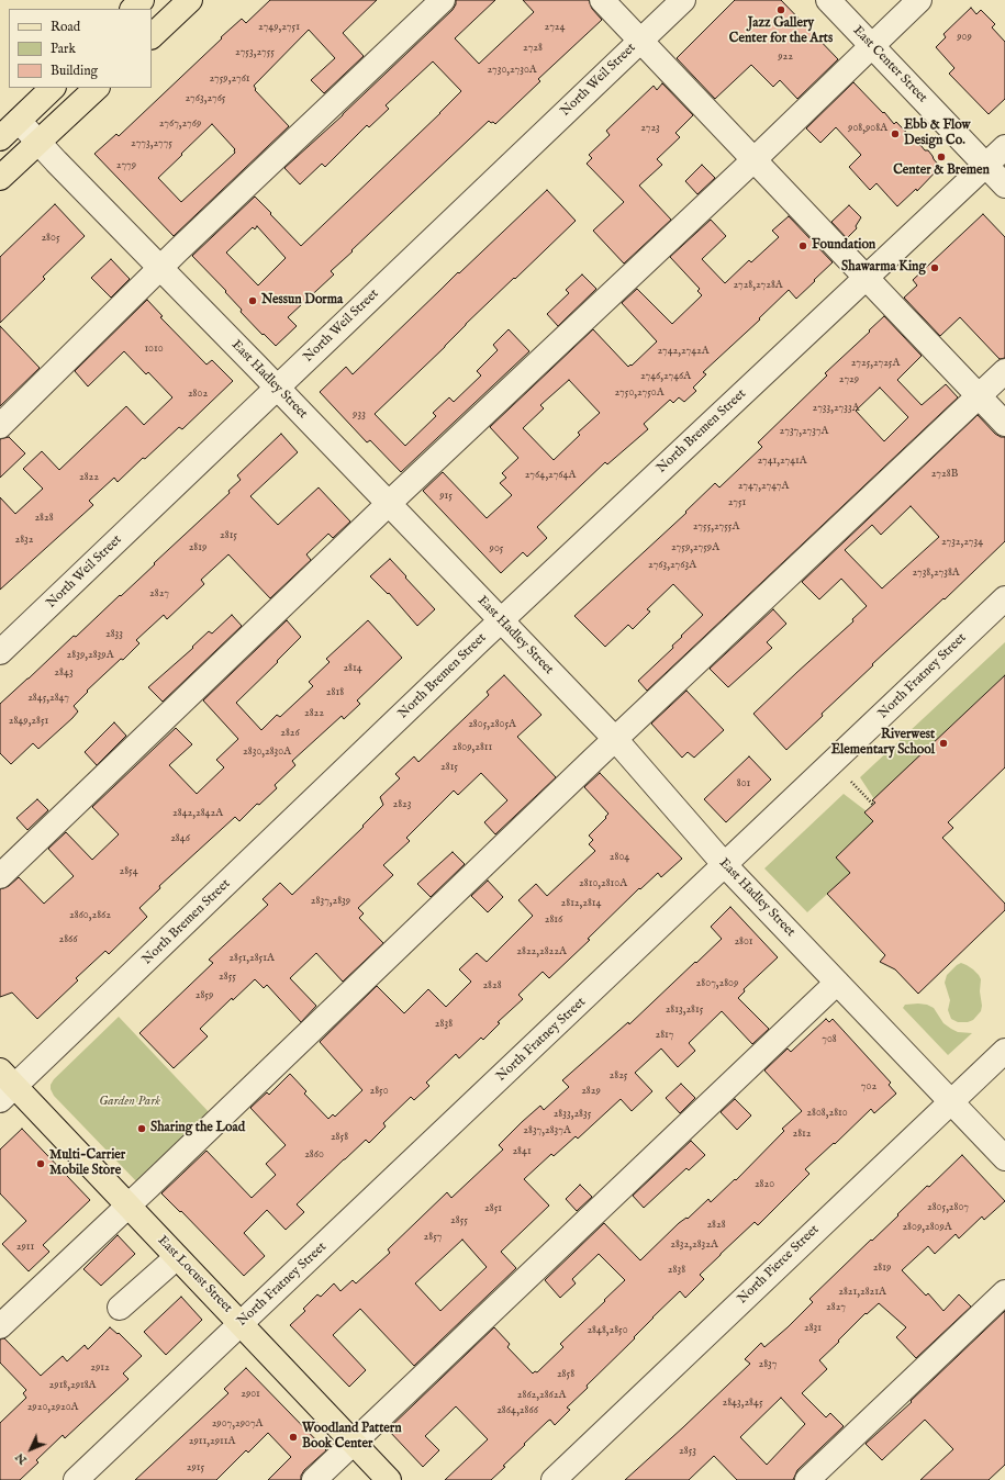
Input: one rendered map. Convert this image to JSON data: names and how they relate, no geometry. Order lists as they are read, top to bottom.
{
  "streets": {
    "main road": ["East Locust Street"],
    "street": [
      "East Center Street",
      "North Weil Street",
      "East Hadley Street",
      "North Bremen Street",
      "North Fratney Street",
      "North Pierce Street"
    ]
  },
  "crossings": [
    ["East Center Street", "North Bremen Street"],
    ["North Weil Street", "East Hadley Street"],
    ["East Hadley Street", "North Bremen Street"],
    ["East Hadley Street", "North Fratney Street"],
    ["East Hadley Street", "North Pierce Street"],
    ["North Bremen Street", "East Locust Street"],
    ["North Fratney Street", "East Locust Street"]
  ],
  "parks": ["Garden Park"],
  "places": [
    "Jazz Gallery Center for the Arts",
    "Ebb & Flow Design Co.",
    "Center & Bremen",
    "Foundation",
    "Shawarma King",
    "Nessun Dorma",
    "Riverwest Elementary School",
    "Sharing the Load",
    "Multi-Carrier Mobile Store",
    "Woodland Pattern Book Center"
  ],
  "house_numbers": [
    "2749,2751",
    "2724",
    "909",
    "2728",
    "2753,2755",
    "922",
    "2730,2730A",
    "2759,2761",
    "2763,2765",
    "2767,2769",
    "2723",
    "908,908A",
    "2773,2775",
    "2779",
    "2805",
    "2728,2728A",
    "1010",
    "2742,2742A",
    "2725,2725A",
    "2746,2746A",
    "2729",
    "2750,2750A",
    "2802",
    "2733,2733A",
    "933",
    "2737,2737A",
    "2741,2741A",
    "2728B",
    "2764,2764A",
    "2822",
    "2747,2747A",
    "915",
    "2751",
    "2828",
    "2755,2755A",
    "2815",
    "2832",
    "2732,2734",
    "2819",
    "2759,2759A",
    "905",
    "2763,2763A",
    "2738,2738A",
    "2827",
    "2833",
    "2839,2839A",
    "2814",
    "2843",
    "2818",
    "2845,2847",
    "2822",
    "2849,2851",
    "2805,2805A",
    "2826",
    "2809,2811",
    "2830,2830A",
    "2815",
    "801",
    "2823",
    "2842,2842A",
    "2846",
    "2804",
    "2854",
    "2810,2810A",
    "2837,2839",
    "2812,2814",
    "2860,2862",
    "2816",
    "2866",
    "2801",
    "2822,2822A",
    "2851,2851A",
    "2855",
    "2807,2809",
    "2828",
    "2859",
    "2813,2815",
    "2838",
    "2817",
    "708",
    "2825",
    "702",
    "2850",
    "2829",
    "2808,2810",
    "2833,2835",
    "2837,2837A",
    "2812",
    "2858",
    "2841",
    "2860",
    "2820",
    "2805,2807",
    "2851",
    "2855",
    "2828",
    "2809,2809A",
    "2857",
    "2832,2832A",
    "2911",
    "2819",
    "2838",
    "2821,2821A",
    "2827",
    "2831",
    "2848,2850",
    "2837",
    "2912",
    "2858",
    "2918,2918A",
    "2901",
    "2862,2862A",
    "2843,2845",
    "2920,2920A",
    "2864,2866",
    "2907,2907A",
    "2911,2911A",
    "2853",
    "2915"
  ],
  "legend": ["Road", "Park", "Building"],
  "north": "bottom left"
}
